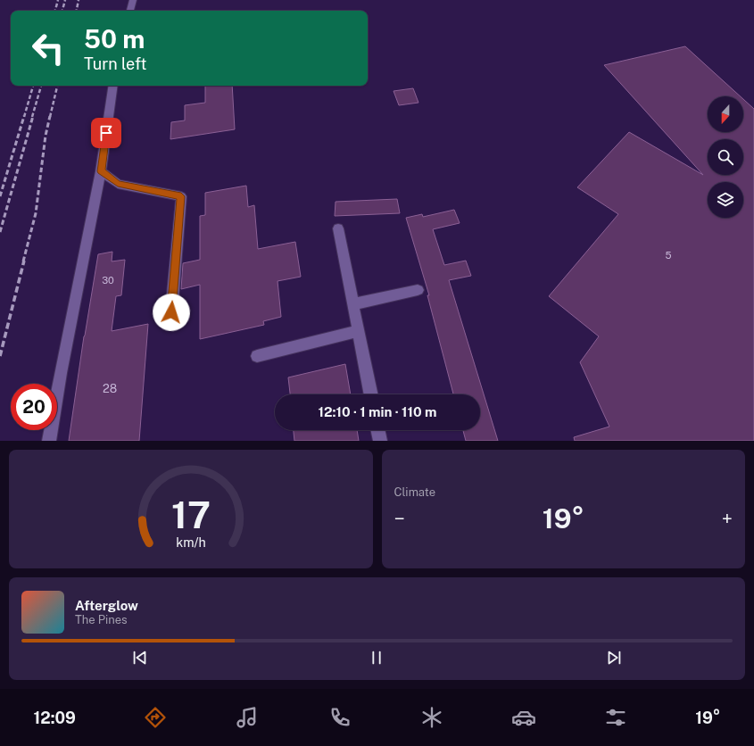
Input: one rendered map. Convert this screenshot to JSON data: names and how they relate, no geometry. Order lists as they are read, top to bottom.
{
  "house_numbers": ["5", "30", "28"],
  "north": "bottom",
  "page": {
    "turn": ["50 m", "Turn left"],
    "limit": "20",
    "trip": "12:10 · 1 min · 110 m",
    "tile": "Climate",
    "heat": ["−", "19°", "+"],
    "song": ["Afterglow", "The Pines"],
    "tabs": ["12:09", "19°"],
    "gauge": ["17", "km/h"]
  }
}
